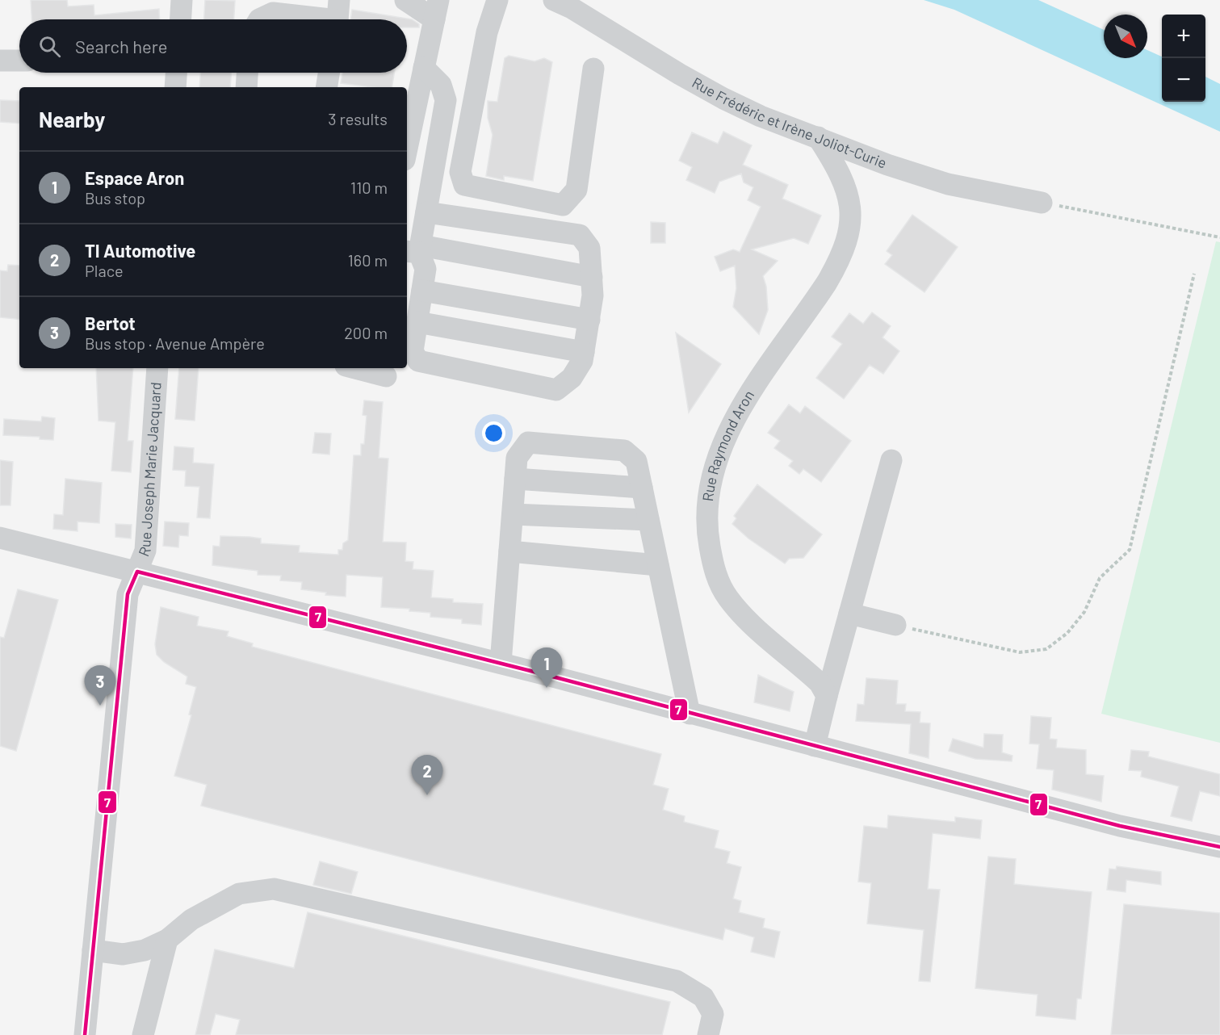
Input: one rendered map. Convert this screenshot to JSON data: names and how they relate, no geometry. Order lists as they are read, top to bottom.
{
  "streets": {
    "street": ["Rue Frédéric et Irène Joliot-Curie", "Rue Raymond Aron", "Rue Joseph Marie Jacquard"]
  },
  "crossings": [
    ["Rue Frédéric et Irène Joliot-Curie", "Rue Raymond Aron"]
  ],
  "lines": ["transit line 7"],
  "north": "bottom right",
  "page": {
    "map_buttons": ["+", "−"],
    "search": "Search here",
    "heading": ["Nearby", "3 results"],
    "list": [
      {
        "mark": "1",
        "name": "Espace Aron",
        "note": "Bus stop",
        "value": "110 m"
      },
      {
        "mark": "2",
        "name": "TI Automotive",
        "note": "Place",
        "value": "160 m"
      },
      {
        "mark": "3",
        "name": "Bertot",
        "note": "Bus stop · Avenue Ampère",
        "value": "200 m"
      }
    ],
    "pins": ["1", "3", "2"]
  }
}
